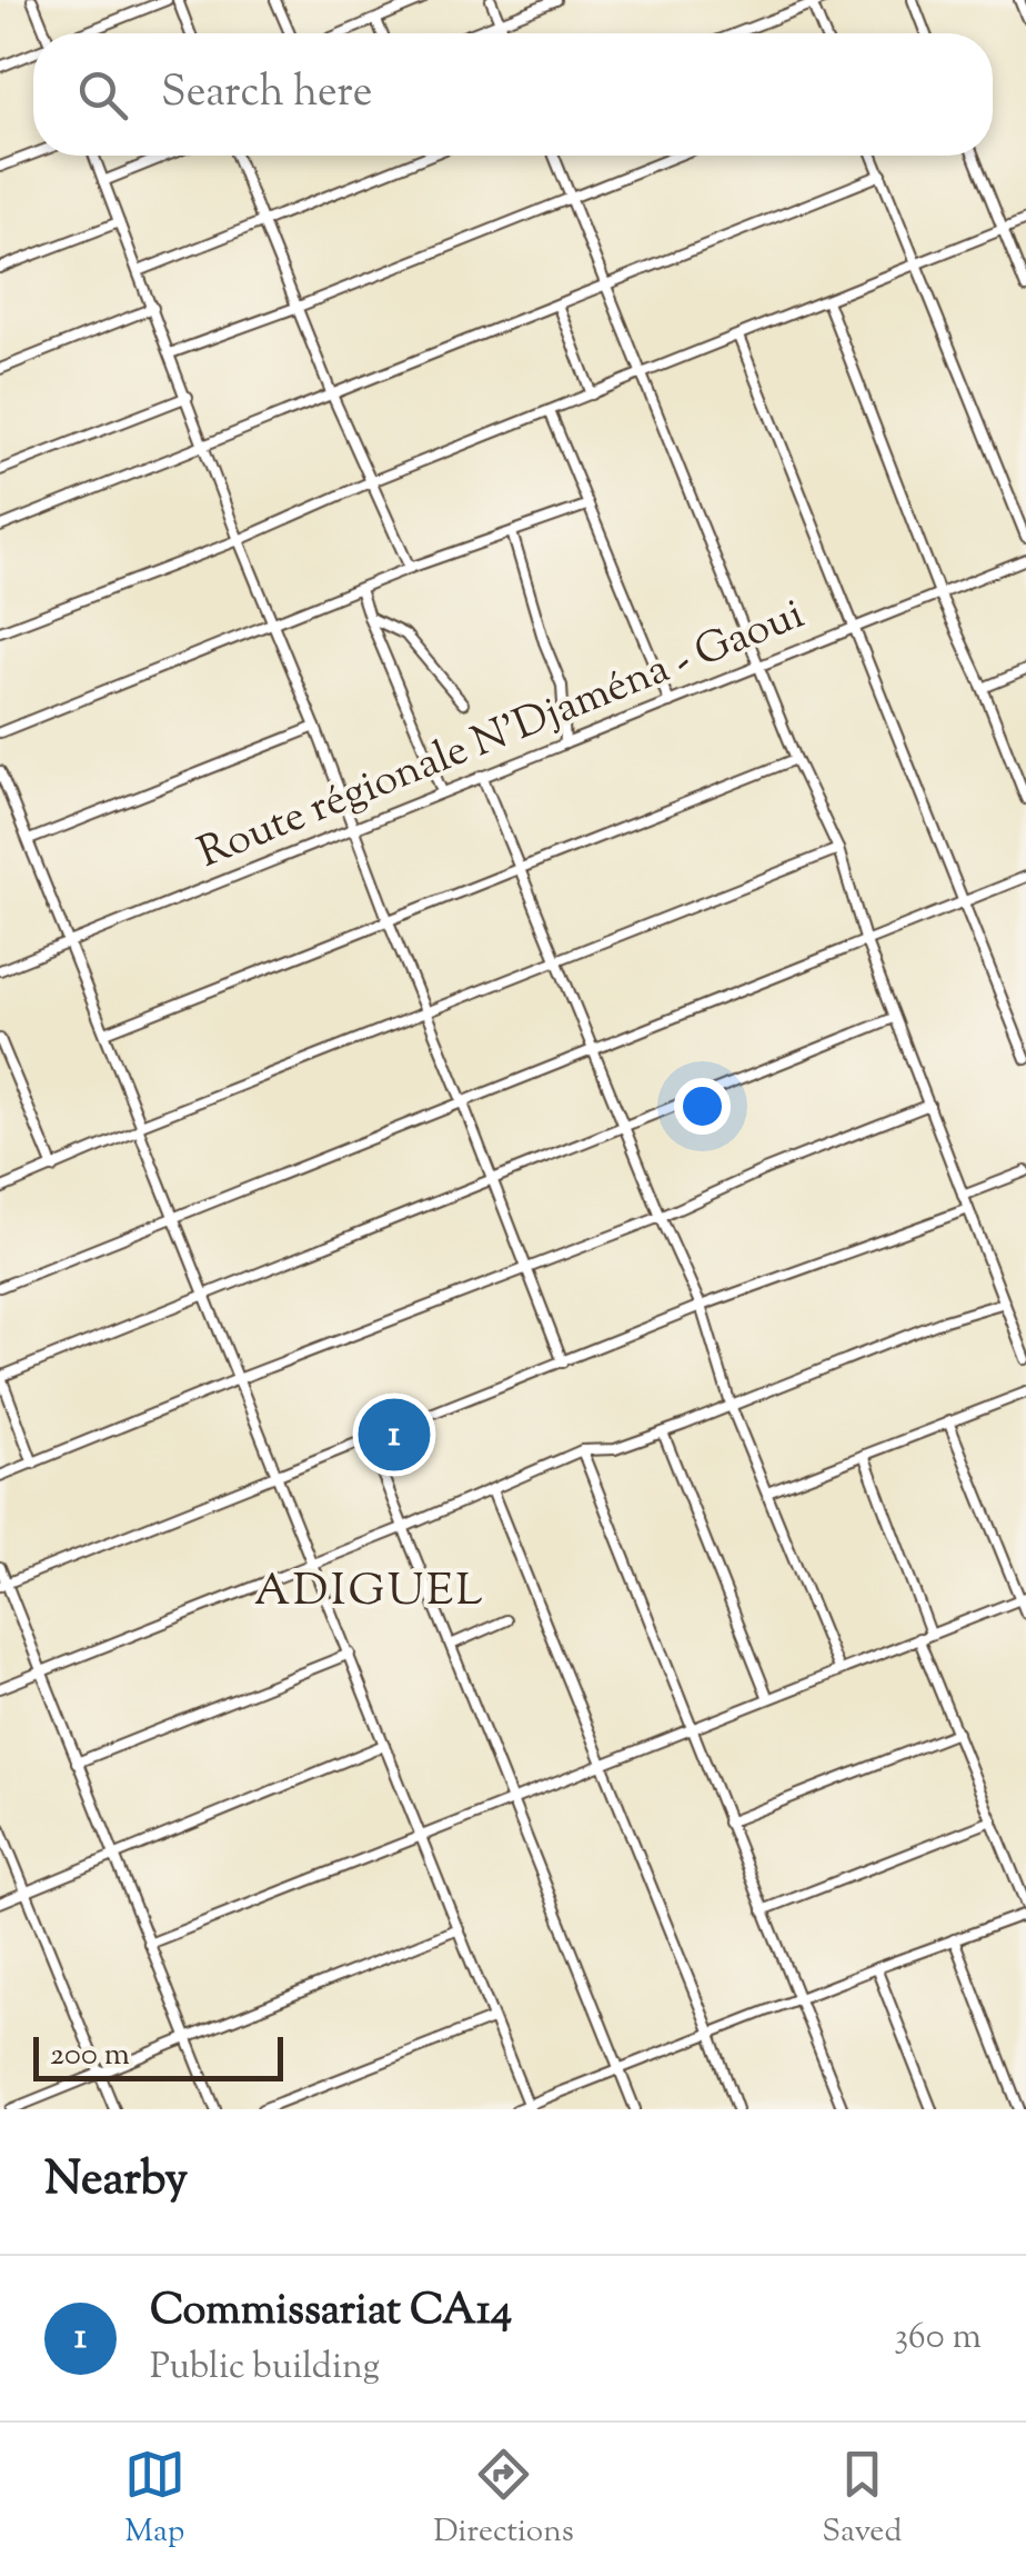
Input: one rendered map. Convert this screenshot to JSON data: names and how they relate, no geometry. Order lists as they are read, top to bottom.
{
  "streets": {
    "street": ["Route régionale N'Djaména - Gaoui"]
  },
  "districts": ["ADIGUEL"],
  "scale_bar": "200 m",
  "page": {
    "search": "Search here",
    "pins": "1",
    "scale": "200 m",
    "heading": "Nearby",
    "list": [
      {
        "mark": "1",
        "name": "Commissariat CA14",
        "note": "Public building",
        "value": "360 m"
      }
    ],
    "nav": ["Map", "Directions", "Saved"]
  }
}
